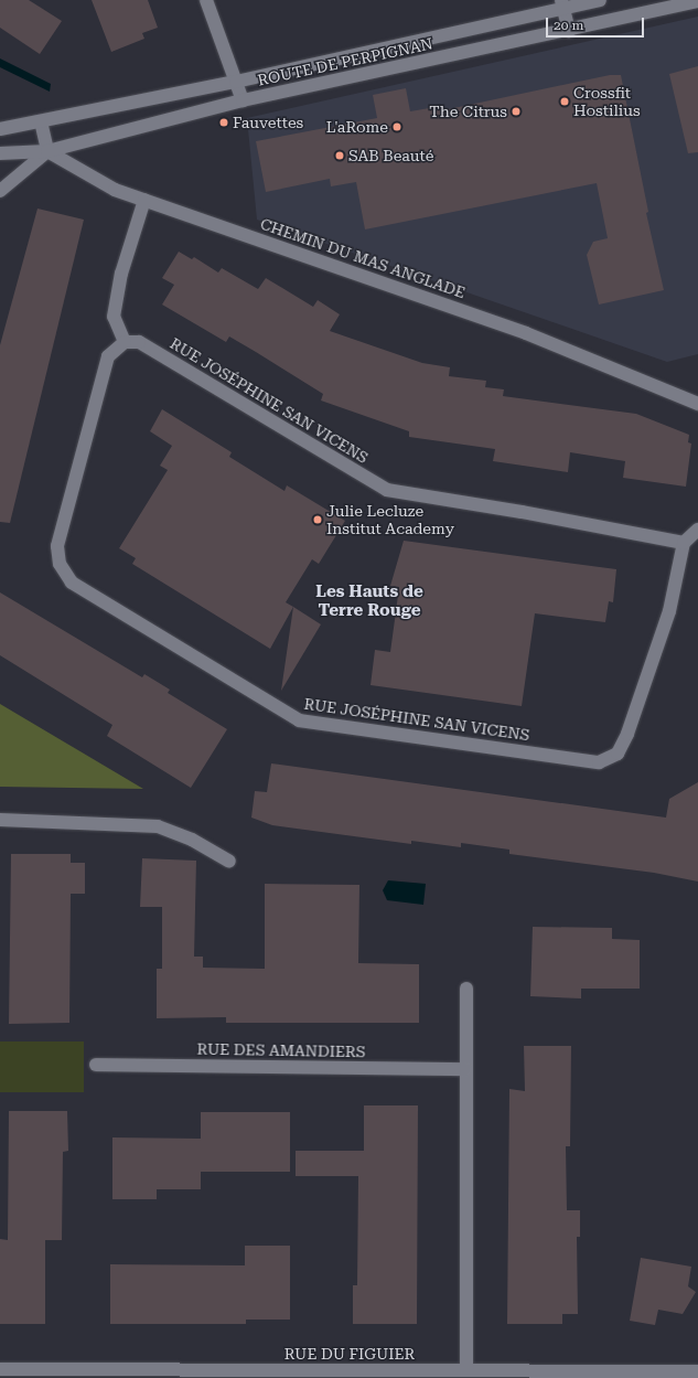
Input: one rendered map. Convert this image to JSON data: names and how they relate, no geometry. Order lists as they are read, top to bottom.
{
  "streets": {
    "street": [
      "ROUTE DE PERPIGNAN",
      "CHEMIN DU MAS ANGLADE",
      "RUE JOSÉPHINE SAN VICENS",
      "RUE DES AMANDIERS",
      "RUE DU FIGUIER"
    ]
  },
  "crossings": [
    ["ROUTE DE PERPIGNAN", "CHEMIN DU MAS ANGLADE"]
  ],
  "districts": ["Les Hauts de Terre Rouge"],
  "places": [
    "Crossfit Hostilius",
    "The Citrus",
    "Fauvettes",
    "L'aRome",
    "SAB Beauté",
    "Julie Lecluze Institut Academy"
  ],
  "scale_bar": "20 m"
}
